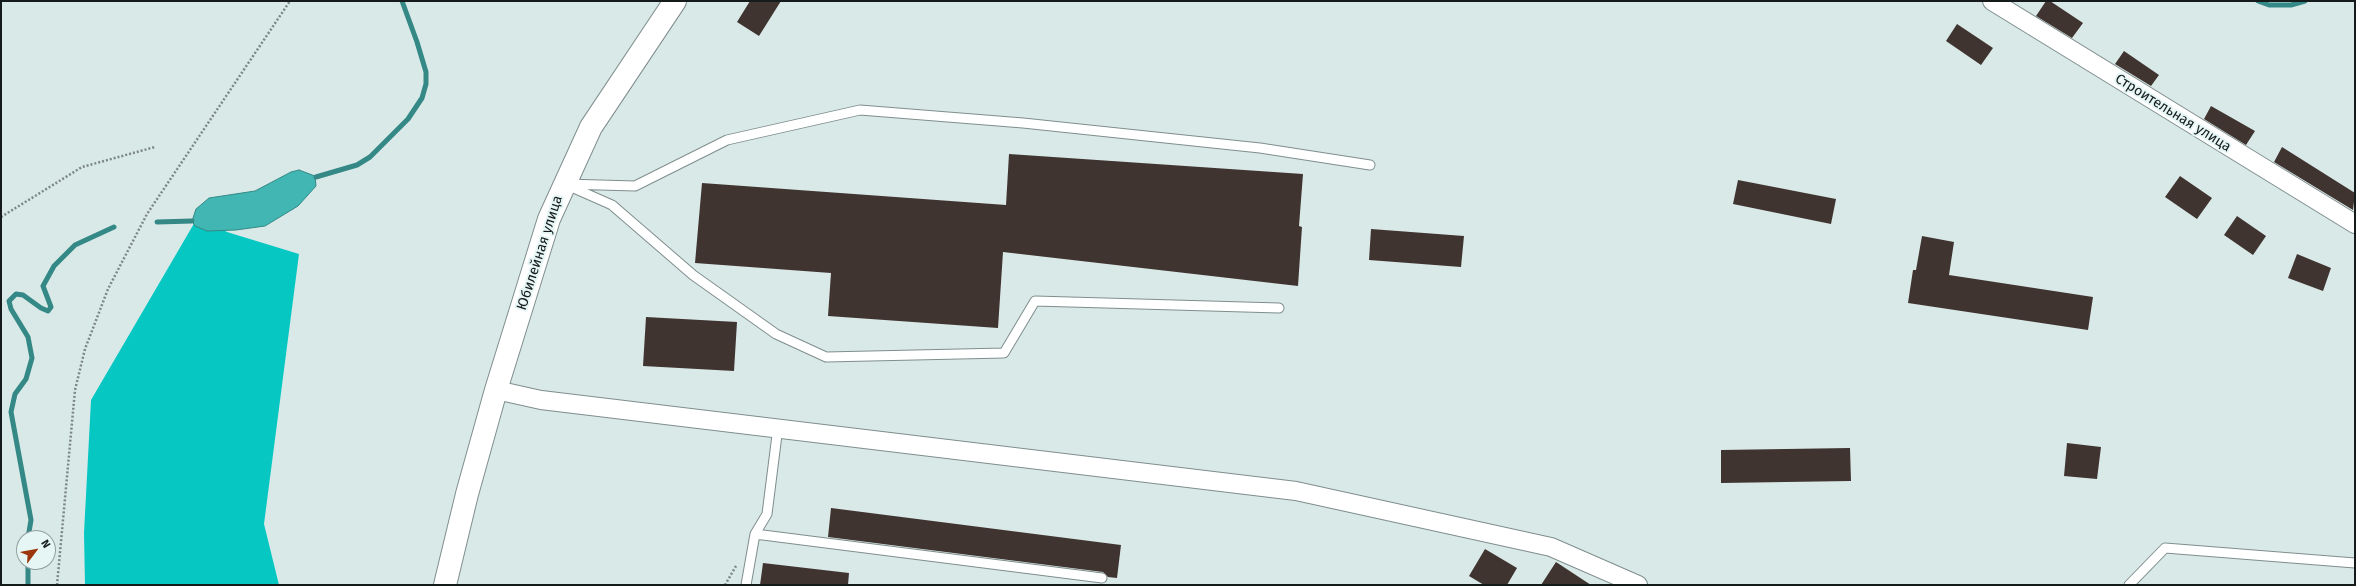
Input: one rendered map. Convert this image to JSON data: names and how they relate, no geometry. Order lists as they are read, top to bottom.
{
  "streets": {
    "main road": ["Юбилейная улица"],
    "street": ["Строительная улица"]
  },
  "north": "top right"
}
